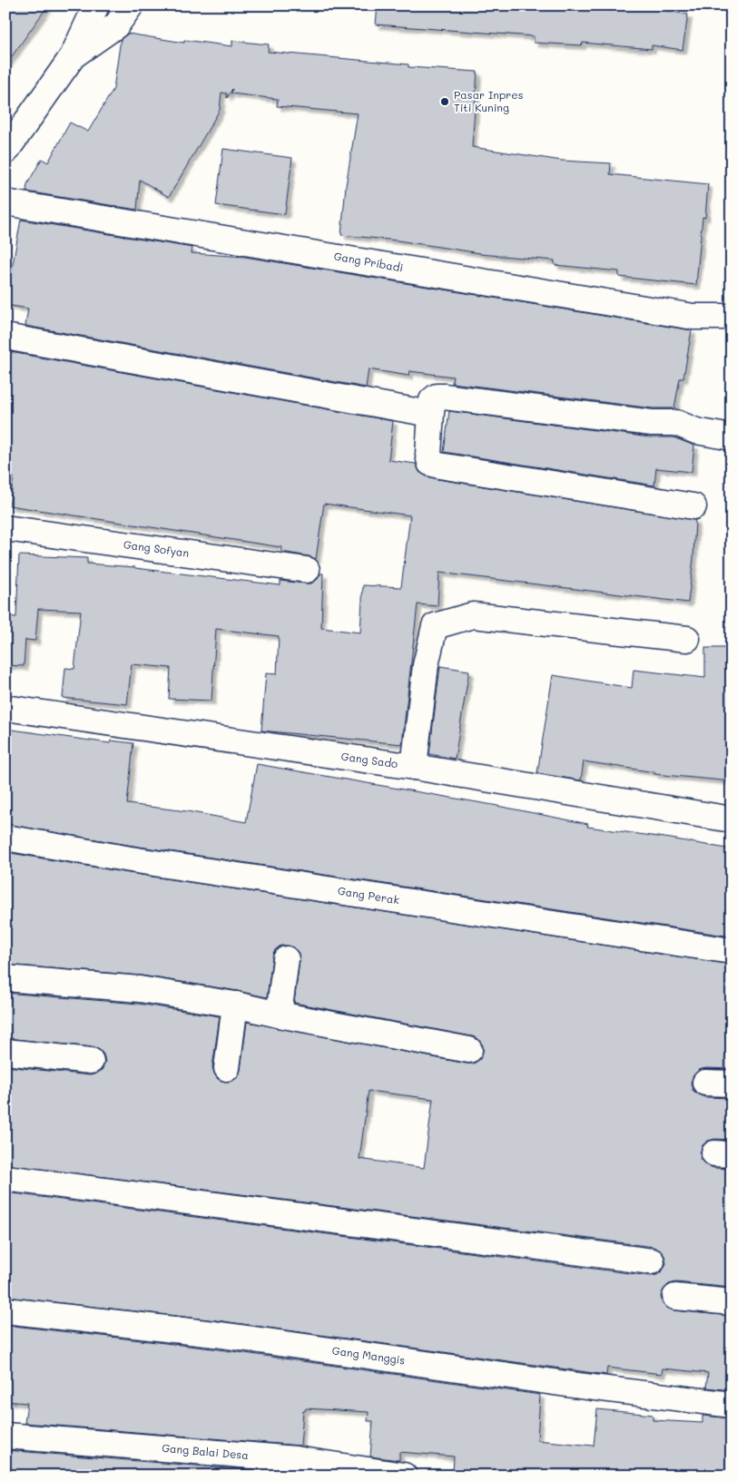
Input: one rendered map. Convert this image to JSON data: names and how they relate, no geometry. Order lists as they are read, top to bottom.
{
  "streets": {
    "street": [
      "Gang Pribadi",
      "Gang Sofyan",
      "Gang Sado",
      "Gang Perak",
      "Gang Manggis",
      "Gang Balai Desa"
    ]
  },
  "places": ["Pasar Inpres Titi Kuning"]
}
